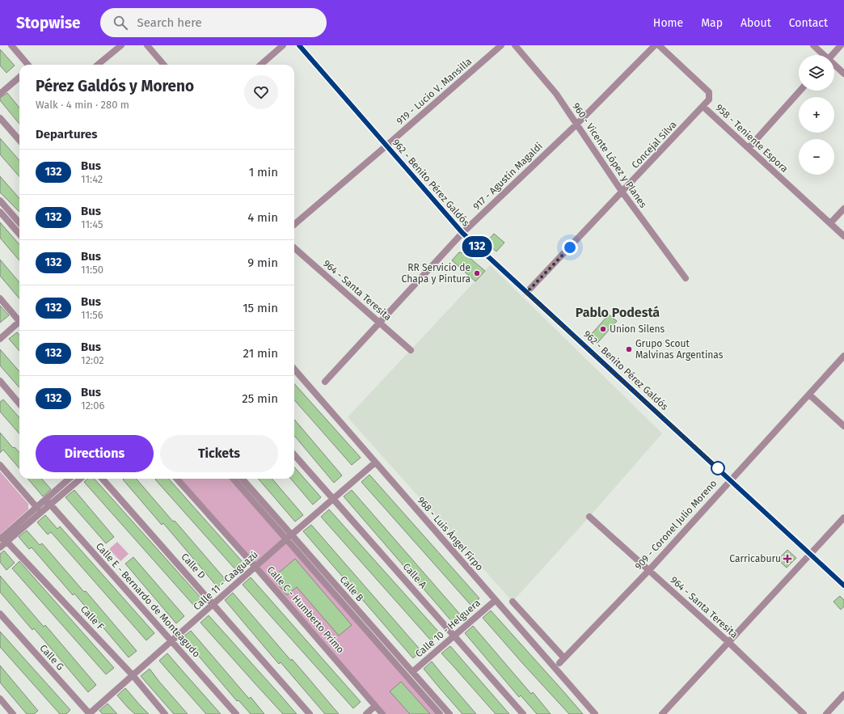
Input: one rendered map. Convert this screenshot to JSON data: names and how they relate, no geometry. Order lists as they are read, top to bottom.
{
  "streets": {
    "main road": ["962 - Benito Pérez Galdós"],
    "street": [
      "919 - Lucio V. Mansilla",
      "958 - Teniente Espora",
      "Concejal Silva",
      "960 - Vicente López y Planes",
      "917 - Agustín Magaldi",
      "964 - Santa Teresita",
      "909 - Coronel Julio Moreno",
      "968 - Luis Ángel Firpo",
      "Calle D",
      "Calle A",
      "Calle 11 - Caaguazú",
      "Calle B",
      "Calle E - Bernardo de Monteagudo",
      "Calle C - Humberto Primo",
      "Calle F",
      "Calle 10 - Helguera",
      "Calle G"
    ]
  },
  "crossings": [
    ["919 - Lucio V. Mansilla", "962 - Benito Pérez Galdós"],
    ["958 - Teniente Espora", "Concejal Silva"],
    ["Concejal Silva", "960 - Vicente López y Planes"],
    ["Concejal Silva", "962 - Benito Pérez Galdós"],
    ["960 - Vicente López y Planes", "917 - Agustín Magaldi"],
    ["917 - Agustín Magaldi", "962 - Benito Pérez Galdós"],
    ["917 - Agustín Magaldi", "964 - Santa Teresita"],
    ["962 - Benito Pérez Galdós", "909 - Coronel Julio Moreno"],
    ["964 - Santa Teresita", "909 - Coronel Julio Moreno"],
    ["968 - Luis Ángel Firpo", "Calle 11 - Caaguazú"],
    ["968 - Luis Ángel Firpo", "Calle 10 - Helguera"],
    ["Calle D", "Calle 11 - Caaguazú"],
    ["Calle A", "Calle 11 - Caaguazú"],
    ["Calle A", "Calle 10 - Helguera"],
    ["Calle 11 - Caaguazú", "Calle B"],
    ["Calle 11 - Caaguazú", "Calle E - Bernardo de Monteagudo"],
    ["Calle 11 - Caaguazú", "Calle C - Humberto Primo"],
    ["Calle 11 - Caaguazú", "Calle F"],
    ["Calle 11 - Caaguazú", "Calle G"],
    ["Calle B", "Calle 10 - Helguera"]
  ],
  "districts": ["Pablo Podestá"],
  "places": {
    "other": ["RR Servicio de Chapa y Pintura", "Union Silens", "Grupo Scout Malvinas Argentinas"],
    "health": ["Carricaburu"]
  },
  "lines": ["bus line 132"],
  "page": {
    "header": "Stopwise",
    "search": "Search here",
    "nav": [
      "Home",
      "Map",
      "About",
      "Contact"
    ],
    "on_map": "132",
    "map_buttons": ["+", "−"],
    "heading": [
      ["Pérez Galdós y Moreno", "Walk · 4 min · 280 m"],
      "Departures"
    ],
    "list": [
      {
        "mark": "132",
        "name": "Bus",
        "note": "11:42",
        "value": "1 min"
      },
      {
        "mark": "132",
        "name": "Bus",
        "note": "11:45",
        "value": "4 min"
      },
      {
        "mark": "132",
        "name": "Bus",
        "note": "11:50",
        "value": "9 min"
      },
      {
        "mark": "132",
        "name": "Bus",
        "note": "11:56",
        "value": "15 min"
      },
      {
        "mark": "132",
        "name": "Bus",
        "note": "12:02",
        "value": "21 min"
      },
      {
        "mark": "132",
        "name": "Bus",
        "note": "12:06",
        "value": "25 min"
      }
    ],
    "buttons": ["Directions", "Tickets"]
  }
}
